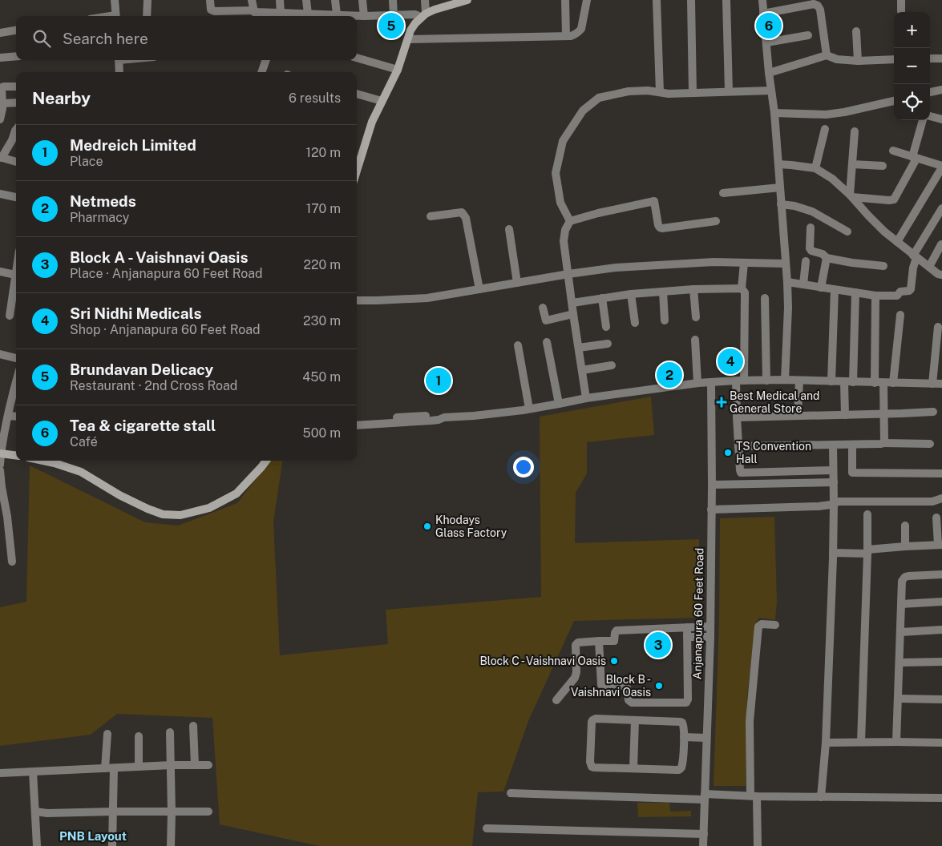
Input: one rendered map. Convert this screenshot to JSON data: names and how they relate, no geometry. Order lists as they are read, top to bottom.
{
  "streets": {
    "street": ["Anjanapura 60 Feet Road"]
  },
  "districts": ["PNB Layout"],
  "places": {
    "health": ["Best Medical and General Store"],
    "other": [
      "TS Convention Hall",
      "Khodays Glass Factory",
      "Block C - Vaishnavi Oasis",
      "Block B - Vaishnavi Oasis"
    ]
  },
  "page": {
    "pins": [
      "5",
      "6",
      "4",
      "2",
      "1",
      "3"
    ],
    "map_buttons": ["+", "−"],
    "search": "Search here",
    "heading": ["Nearby", "6 results"],
    "list": [
      {
        "mark": "1",
        "name": "Medreich Limited",
        "note": "Place",
        "value": "120 m"
      },
      {
        "mark": "2",
        "name": "Netmeds",
        "note": "Pharmacy",
        "value": "170 m"
      },
      {
        "mark": "3",
        "name": "Block A - Vaishnavi Oasis",
        "note": "Place · Anjanapura 60 Feet Road",
        "value": "220 m"
      },
      {
        "mark": "4",
        "name": "Sri Nidhi Medicals",
        "note": "Shop · Anjanapura 60 Feet Road",
        "value": "230 m"
      },
      {
        "mark": "5",
        "name": "Brundavan Delicacy",
        "note": "Restaurant · 2nd Cross Road",
        "value": "450 m"
      },
      {
        "mark": "6",
        "name": "Tea & cigarette stall",
        "note": "Café",
        "value": "500 m"
      }
    ]
  }
}
